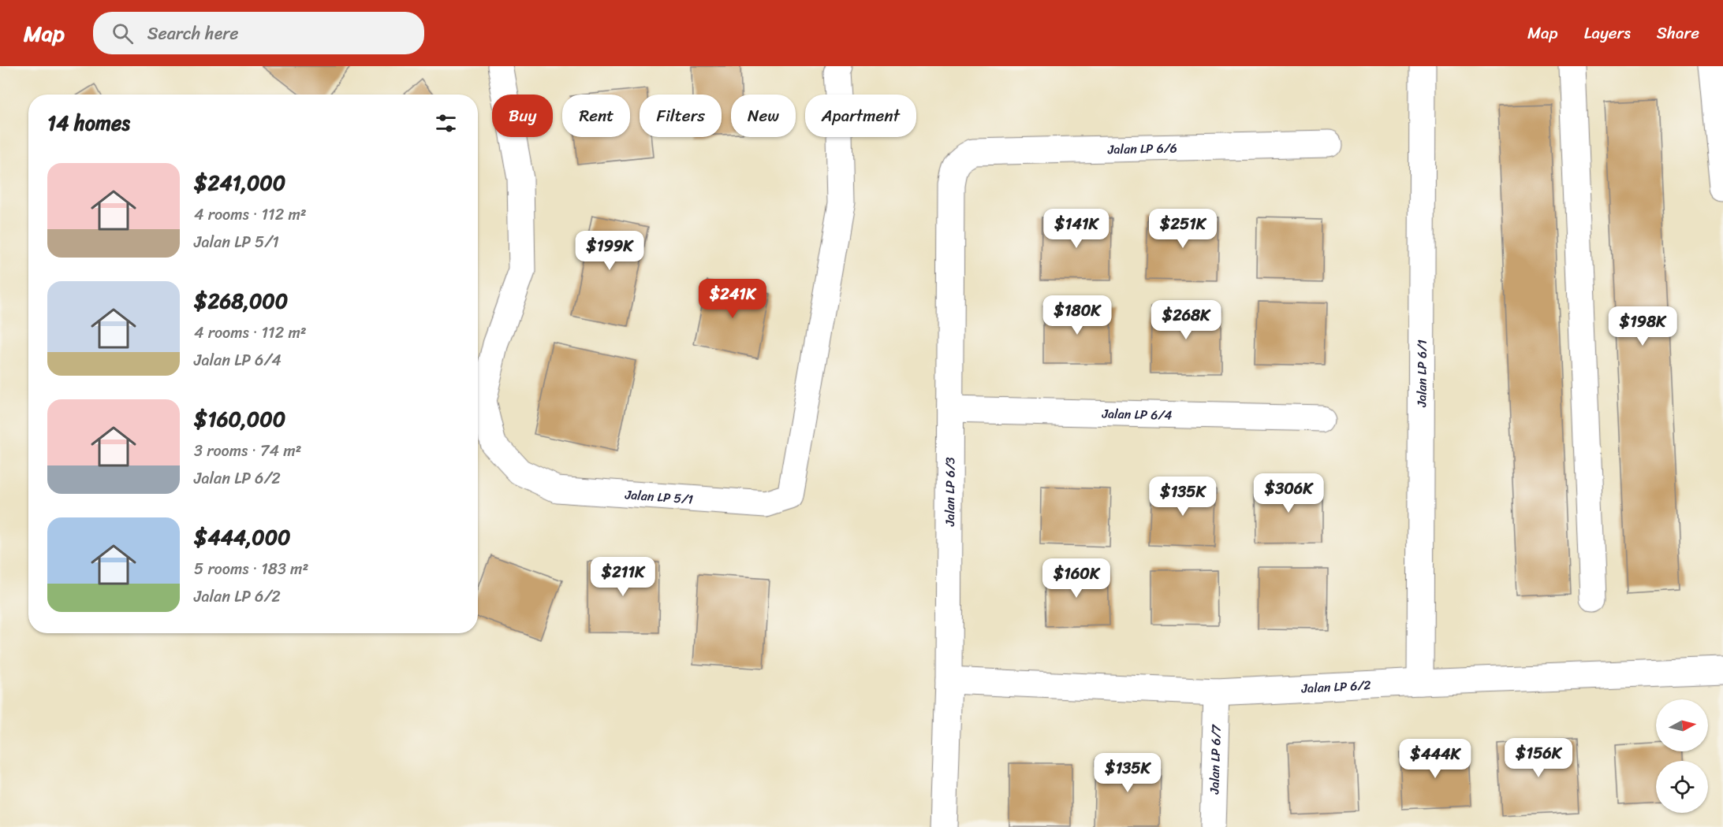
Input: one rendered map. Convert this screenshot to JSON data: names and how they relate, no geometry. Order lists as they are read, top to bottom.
{
  "streets": {
    "street": [
      "Jalan LP 6/6",
      "Jalan LP 6/1",
      "Jalan LP 6/4",
      "Jalan LP 6/3",
      "Jalan LP 5/1",
      "Jalan LP 6/2",
      "Jalan LP 6/7"
    ]
  },
  "crossings": [
    ["Jalan LP 6/6", "Jalan LP 6/3"],
    ["Jalan LP 6/1", "Jalan LP 6/2"],
    ["Jalan LP 6/4", "Jalan LP 6/3"],
    ["Jalan LP 6/3", "Jalan LP 6/2"],
    ["Jalan LP 6/2", "Jalan LP 6/7"]
  ],
  "north": "right",
  "page": {
    "header": "Map",
    "search": "Search here",
    "nav": ["Map", "Layers", "Share"],
    "chip": [
      "Buy",
      "Rent",
      "Filters",
      "New",
      "Apartment"
    ],
    "heading": "14 homes",
    "list": [
      {
        "name": "$241,000",
        "note": "4 rooms · 112 m² · Jalan LP 5/1"
      },
      {
        "name": "$268,000",
        "note": "4 rooms · 112 m² · Jalan LP 6/4"
      },
      {
        "name": "$160,000",
        "note": "3 rooms · 74 m² · Jalan LP 6/2"
      },
      {
        "name": "$444,000",
        "note": "5 rooms · 183 m² · Jalan LP 6/2"
      }
    ],
    "price": [
      "$141K",
      "$251K",
      "$199K",
      "$241K",
      "$180K",
      "$268K",
      "$198K",
      "$306K",
      "$135K",
      "$211K",
      "$160K",
      "$156K",
      "$444K",
      "$135K"
    ]
  }
}
